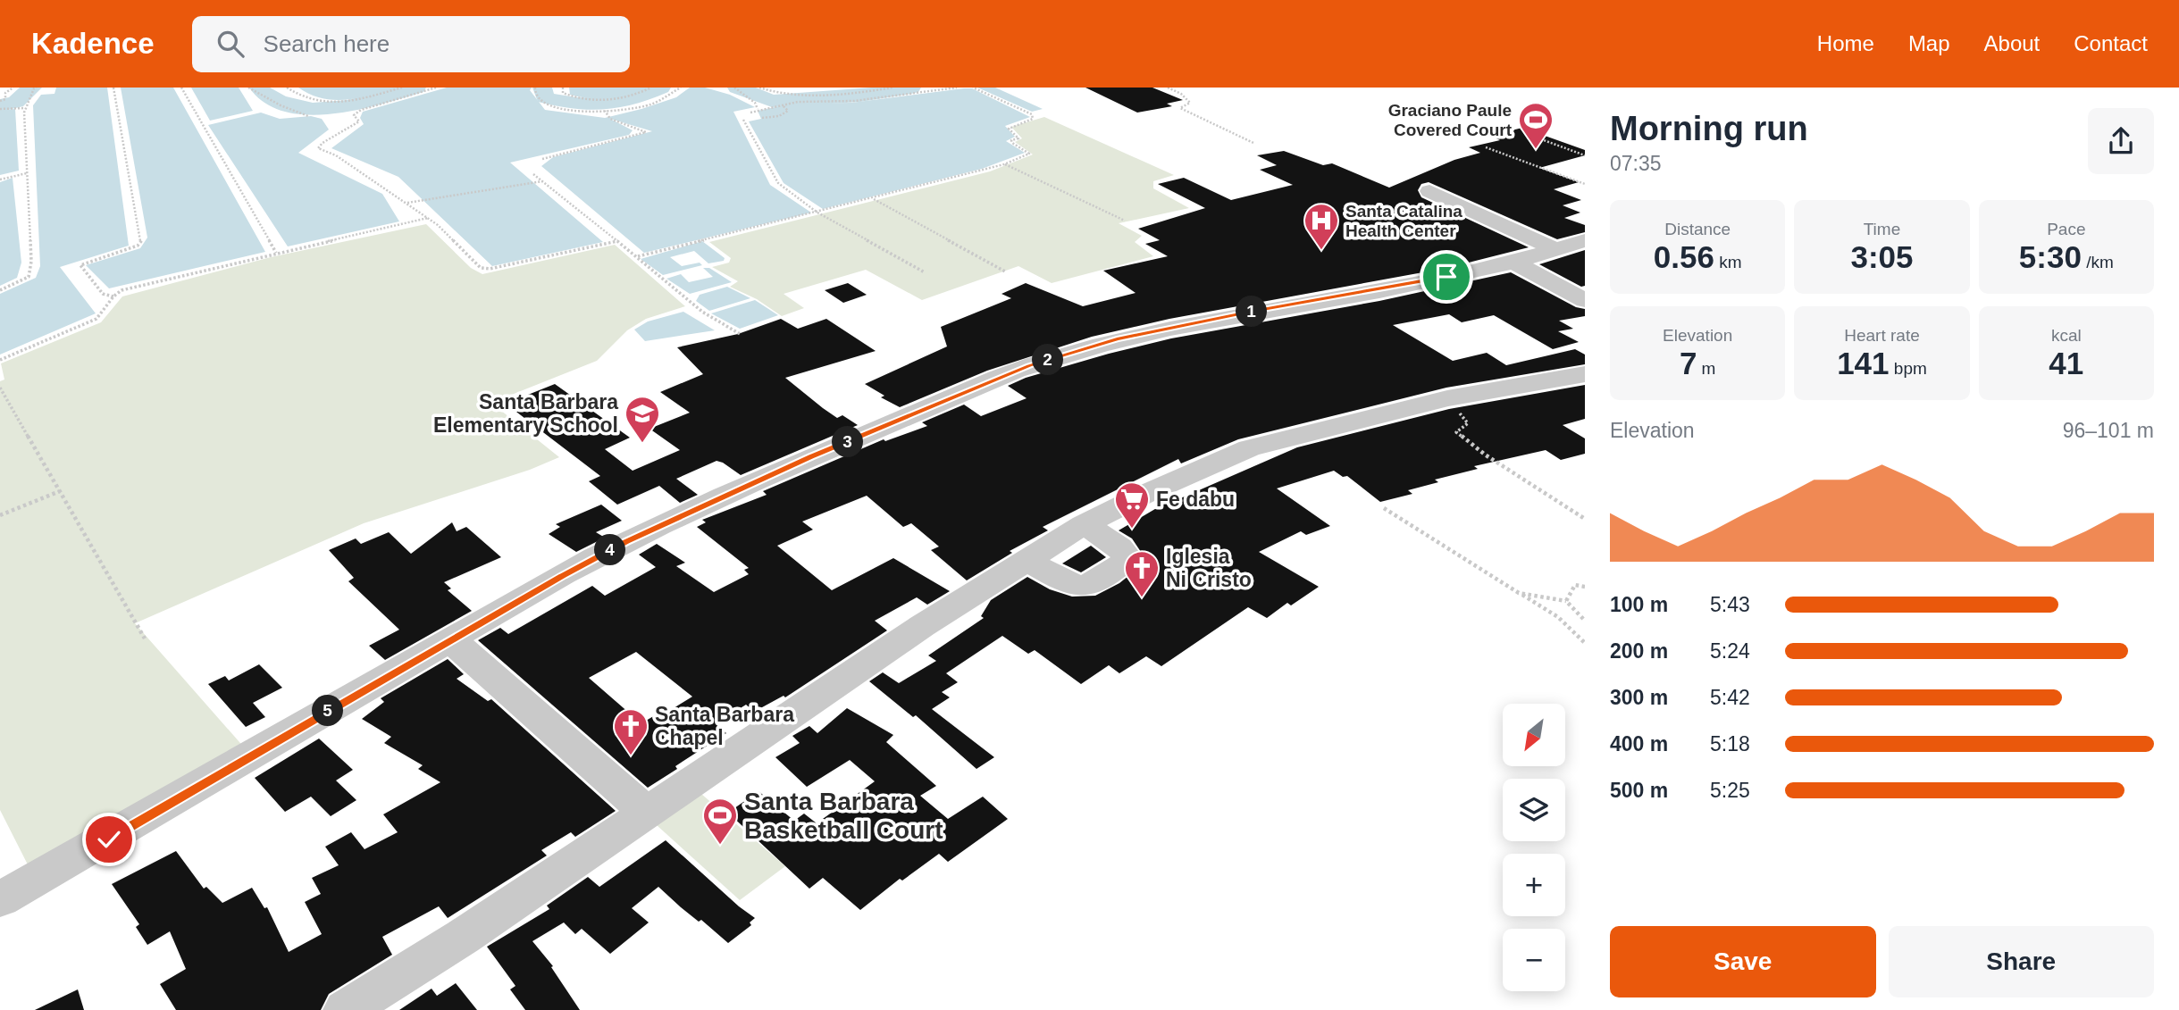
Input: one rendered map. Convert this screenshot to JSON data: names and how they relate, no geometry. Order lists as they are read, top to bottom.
{
  "places": {
    "sports": ["Graciano Paule Covered Court", "Santa Barbara Basketball Court"],
    "hospital": ["Santa Catalina Health Center"],
    "school or university": ["Santa Barbara Elementary School"],
    "supermarket": ["Fe dabu"],
    "church": ["Iglesia Ni Cristo", "Santa Barbara Chapel"]
  },
  "north": "bottom left",
  "page": {
    "header": "Kadence",
    "search": "Search here",
    "nav": [
      "Home",
      "Map",
      "About",
      "Contact"
    ],
    "heading": ["Morning run", "07:35"],
    "stats": [
      ["Distance", "0.56 km"],
      ["Time", "3:05"],
      ["Pace", "5:30 /km"],
      ["Elevation", "7 m"],
      ["Heart rate", "141 bpm"],
      ["kcal", "41"]
    ],
    "pins": [
      "1",
      "2",
      "3",
      "4",
      "5"
    ],
    "chart": ["Elevation", "96–101 m"],
    "list": [
      {
        "name": "100 m",
        "note": "5:43"
      },
      {
        "name": "200 m",
        "note": "5:24"
      },
      {
        "name": "300 m",
        "note": "5:42"
      },
      {
        "name": "400 m",
        "note": "5:18"
      },
      {
        "name": "500 m",
        "note": "5:25"
      }
    ],
    "map_buttons": ["+", "−"],
    "buttons": ["Save", "Share"]
  }
}
